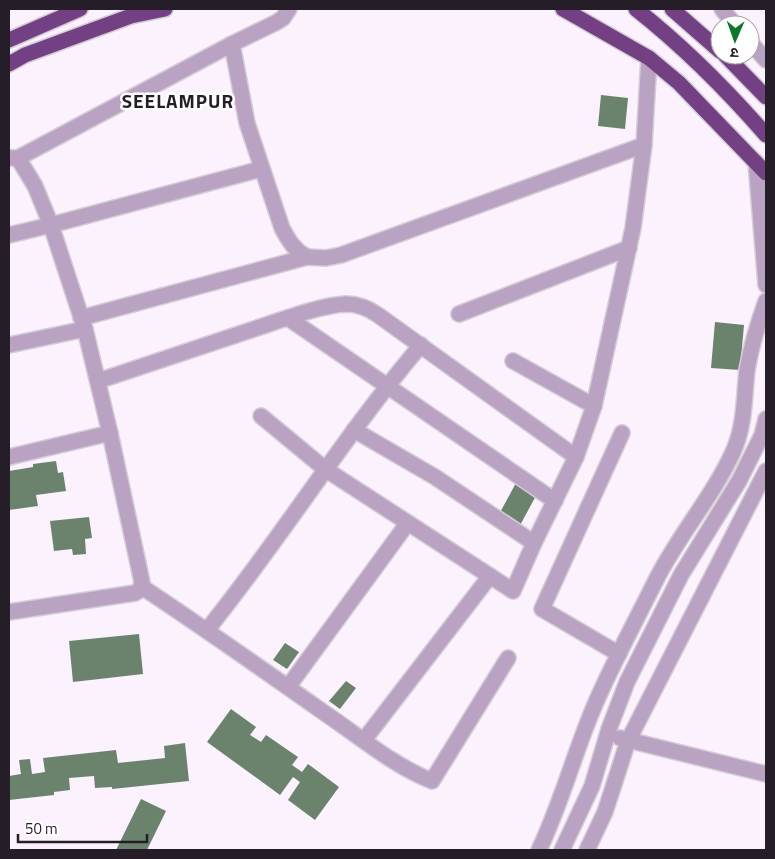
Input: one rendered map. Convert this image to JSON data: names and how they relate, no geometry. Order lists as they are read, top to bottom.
{
  "districts": ["SEELAMPUR"],
  "scale_bar": "50 m",
  "north": "bottom"
}
